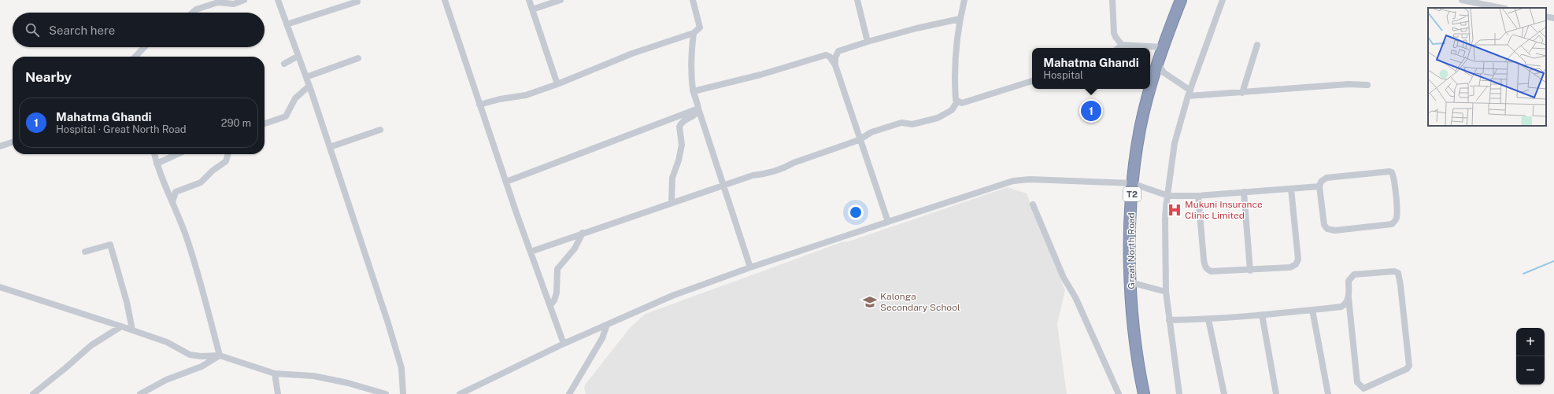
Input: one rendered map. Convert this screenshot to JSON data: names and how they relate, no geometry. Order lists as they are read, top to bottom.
{
  "streets": {
    "highway": ["T2", "Great North Road"]
  },
  "places": {
    "hospital": ["Mukuni Insurance Clinic Limited"],
    "school or university": ["Kalonga Secondary School"]
  },
  "page": {
    "search": "Search here",
    "popup": ["Mahatma Ghandi", "Hospital"],
    "heading": "Nearby",
    "list": [
      {
        "mark": "1",
        "name": "Mahatma Ghandi",
        "note": "Hospital · Great North Road",
        "value": "290 m"
      }
    ],
    "pins": "1",
    "map_buttons": ["+", "−"]
  }
}
